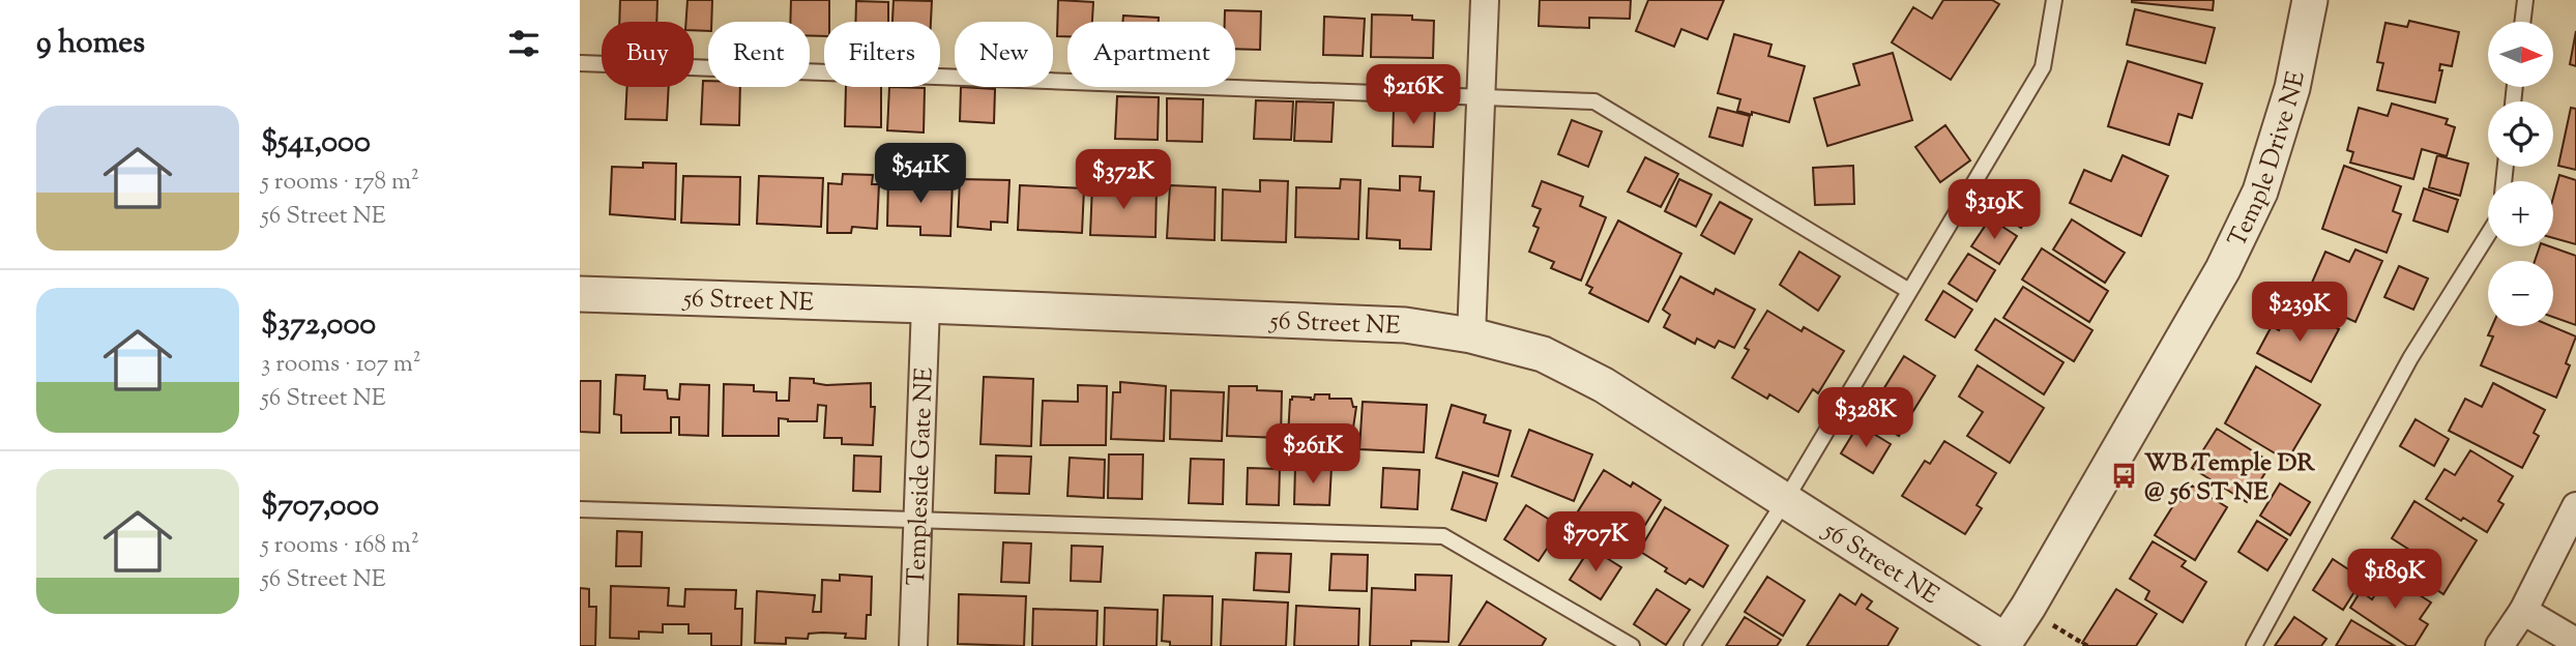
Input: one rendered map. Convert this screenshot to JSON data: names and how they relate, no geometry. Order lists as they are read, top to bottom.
{
  "streets": {
    "street": ["Temple Drive NE", "56 Street NE", "Templeside Gate NE"]
  },
  "crossings": [
    ["Temple Drive NE", "56 Street NE"],
    ["56 Street NE", "Templeside Gate NE"]
  ],
  "places": {
    "bus stop": ["WB Temple DR @ 56 ST NE"]
  },
  "north": "right",
  "page": {
    "heading": "9 homes",
    "map_buttons": ["+", "−"],
    "chip": [
      "Buy",
      "Rent",
      "Filters",
      "New",
      "Apartment"
    ],
    "price": [
      "$216K",
      "$541K",
      "$372K",
      "$319K",
      "$239K",
      "$328K",
      "$261K",
      "$707K",
      "$189K"
    ],
    "list": [
      {
        "name": "$541,000",
        "note": "5 rooms · 178 m² · 56 Street NE"
      },
      {
        "name": "$372,000",
        "note": "3 rooms · 107 m² · 56 Street NE"
      },
      {
        "name": "$707,000",
        "note": "5 rooms · 168 m² · 56 Street NE"
      }
    ]
  }
}
